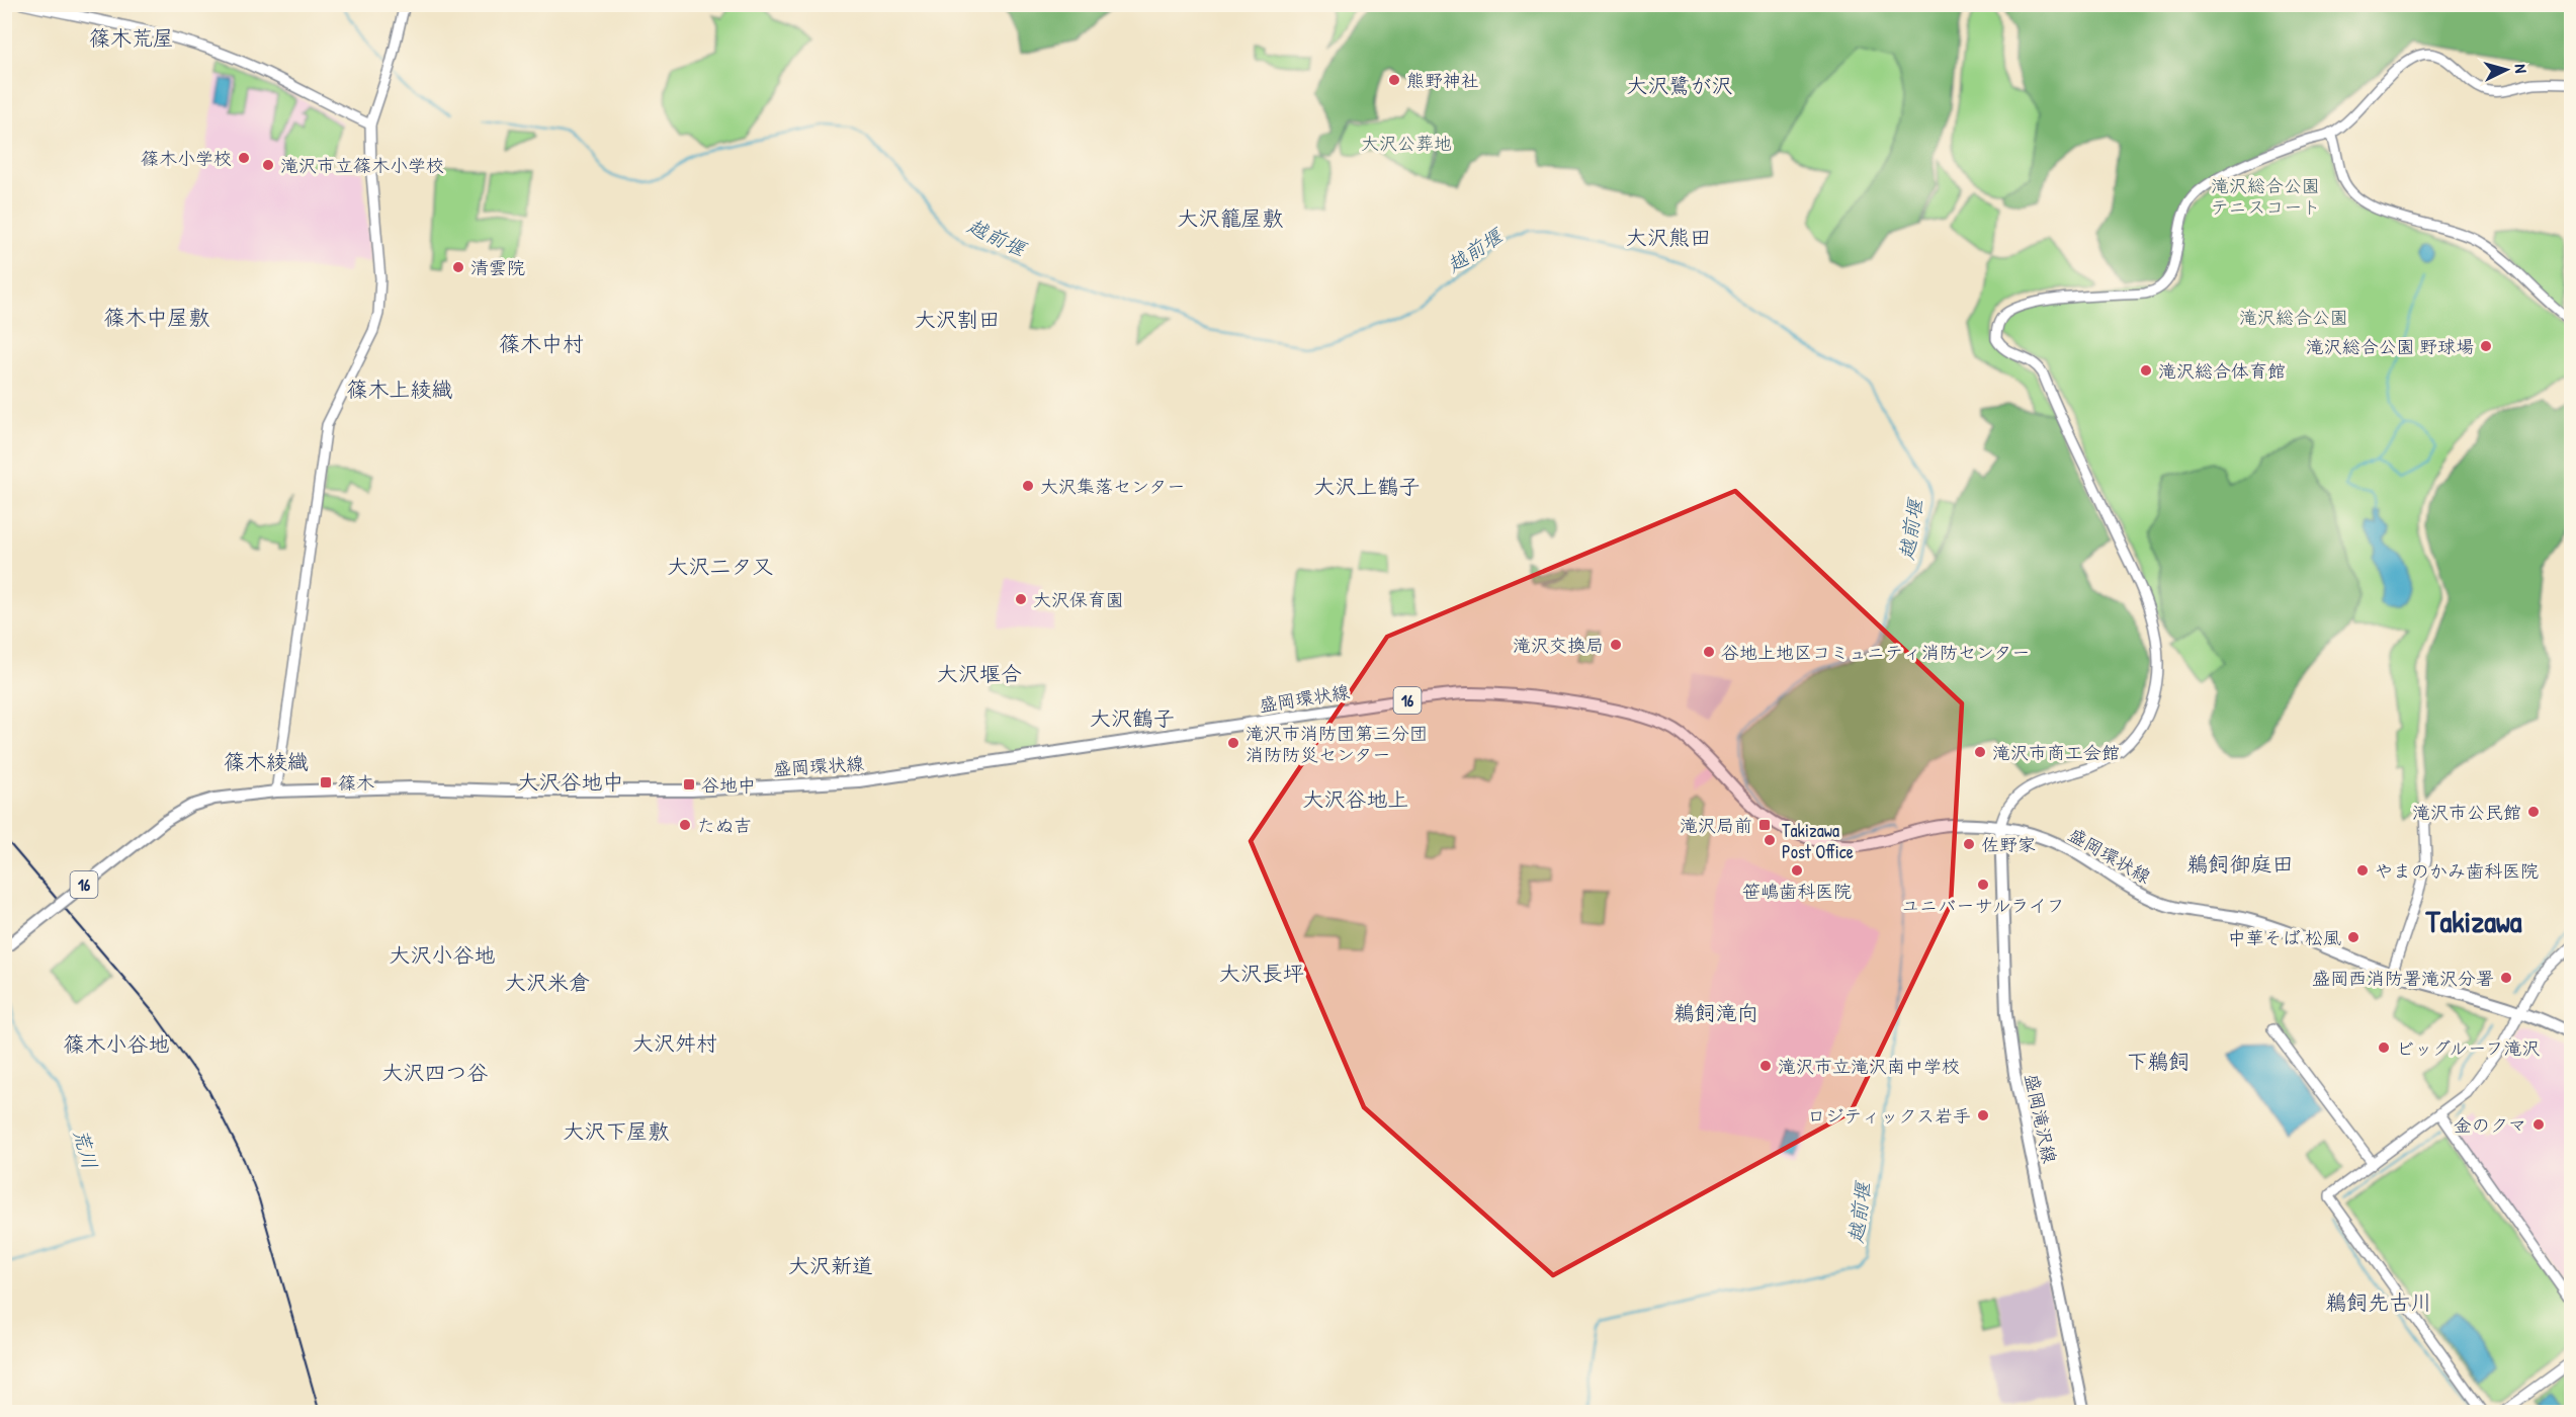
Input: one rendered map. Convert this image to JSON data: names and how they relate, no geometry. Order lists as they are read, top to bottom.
{
  "streets": {
    "main road": ["盛岡環状線", "16", "盛岡滝沢線"]
  },
  "crossings": [
    ["盛岡環状線", "盛岡滝沢線"]
  ],
  "districts": [
    "篠木荒屋",
    "大沢鷺が沢",
    "大沢籠屋敷",
    "大沢熊田",
    "篠木中屋敷",
    "大沢割田",
    "篠木中村",
    "篠木上綾織",
    "大沢上鶴子",
    "大沢二タ又",
    "大沢堰合",
    "大沢鶴子",
    "篠木綾織",
    "大沢谷地中",
    "大沢谷地上",
    "鵜飼御庭田",
    "Takizawa",
    "大沢小谷地",
    "大沢長坪",
    "大沢米倉",
    "鵜飼滝向",
    "大沢舛村",
    "篠木小谷地",
    "下鵜飼",
    "大沢四つ谷",
    "大沢下屋敷",
    "大沢新道",
    "鵜飼先古川"
  ],
  "water": ["越前堰", "荒川"],
  "parks": ["大沢公葬地", "滝沢総合公園 テニスコート", "滝沢総合公園"],
  "places": {
    "other": [
      "熊野神社",
      "篠木小学校",
      "滝沢市立篠木小学校",
      "清雲院",
      "滝沢総合公園 野球場",
      "滝沢総合体育館",
      "大沢集落センター",
      "大沢保育園",
      "滝沢交換局",
      "谷地上地区コミュニティ消防センター",
      "滝沢市消防団第三分団 消防防災センター",
      "滝沢市商工会館",
      "滝沢市公民館",
      "たぬ吉",
      "Takizawa Post Office",
      "佐野家",
      "笹嶋歯科医院",
      "やまのかみ歯科医院",
      "ユニバーサルライフ",
      "中華そば 松風",
      "盛岡西消防署滝沢分署",
      "ビッグルーフ滝沢",
      "滝沢市立滝沢南中学校",
      "ロジティックス岩手",
      "金のクマ"
    ],
    "transit": ["篠木", "谷地中", "滝沢局前"]
  },
  "north": "right"
}
